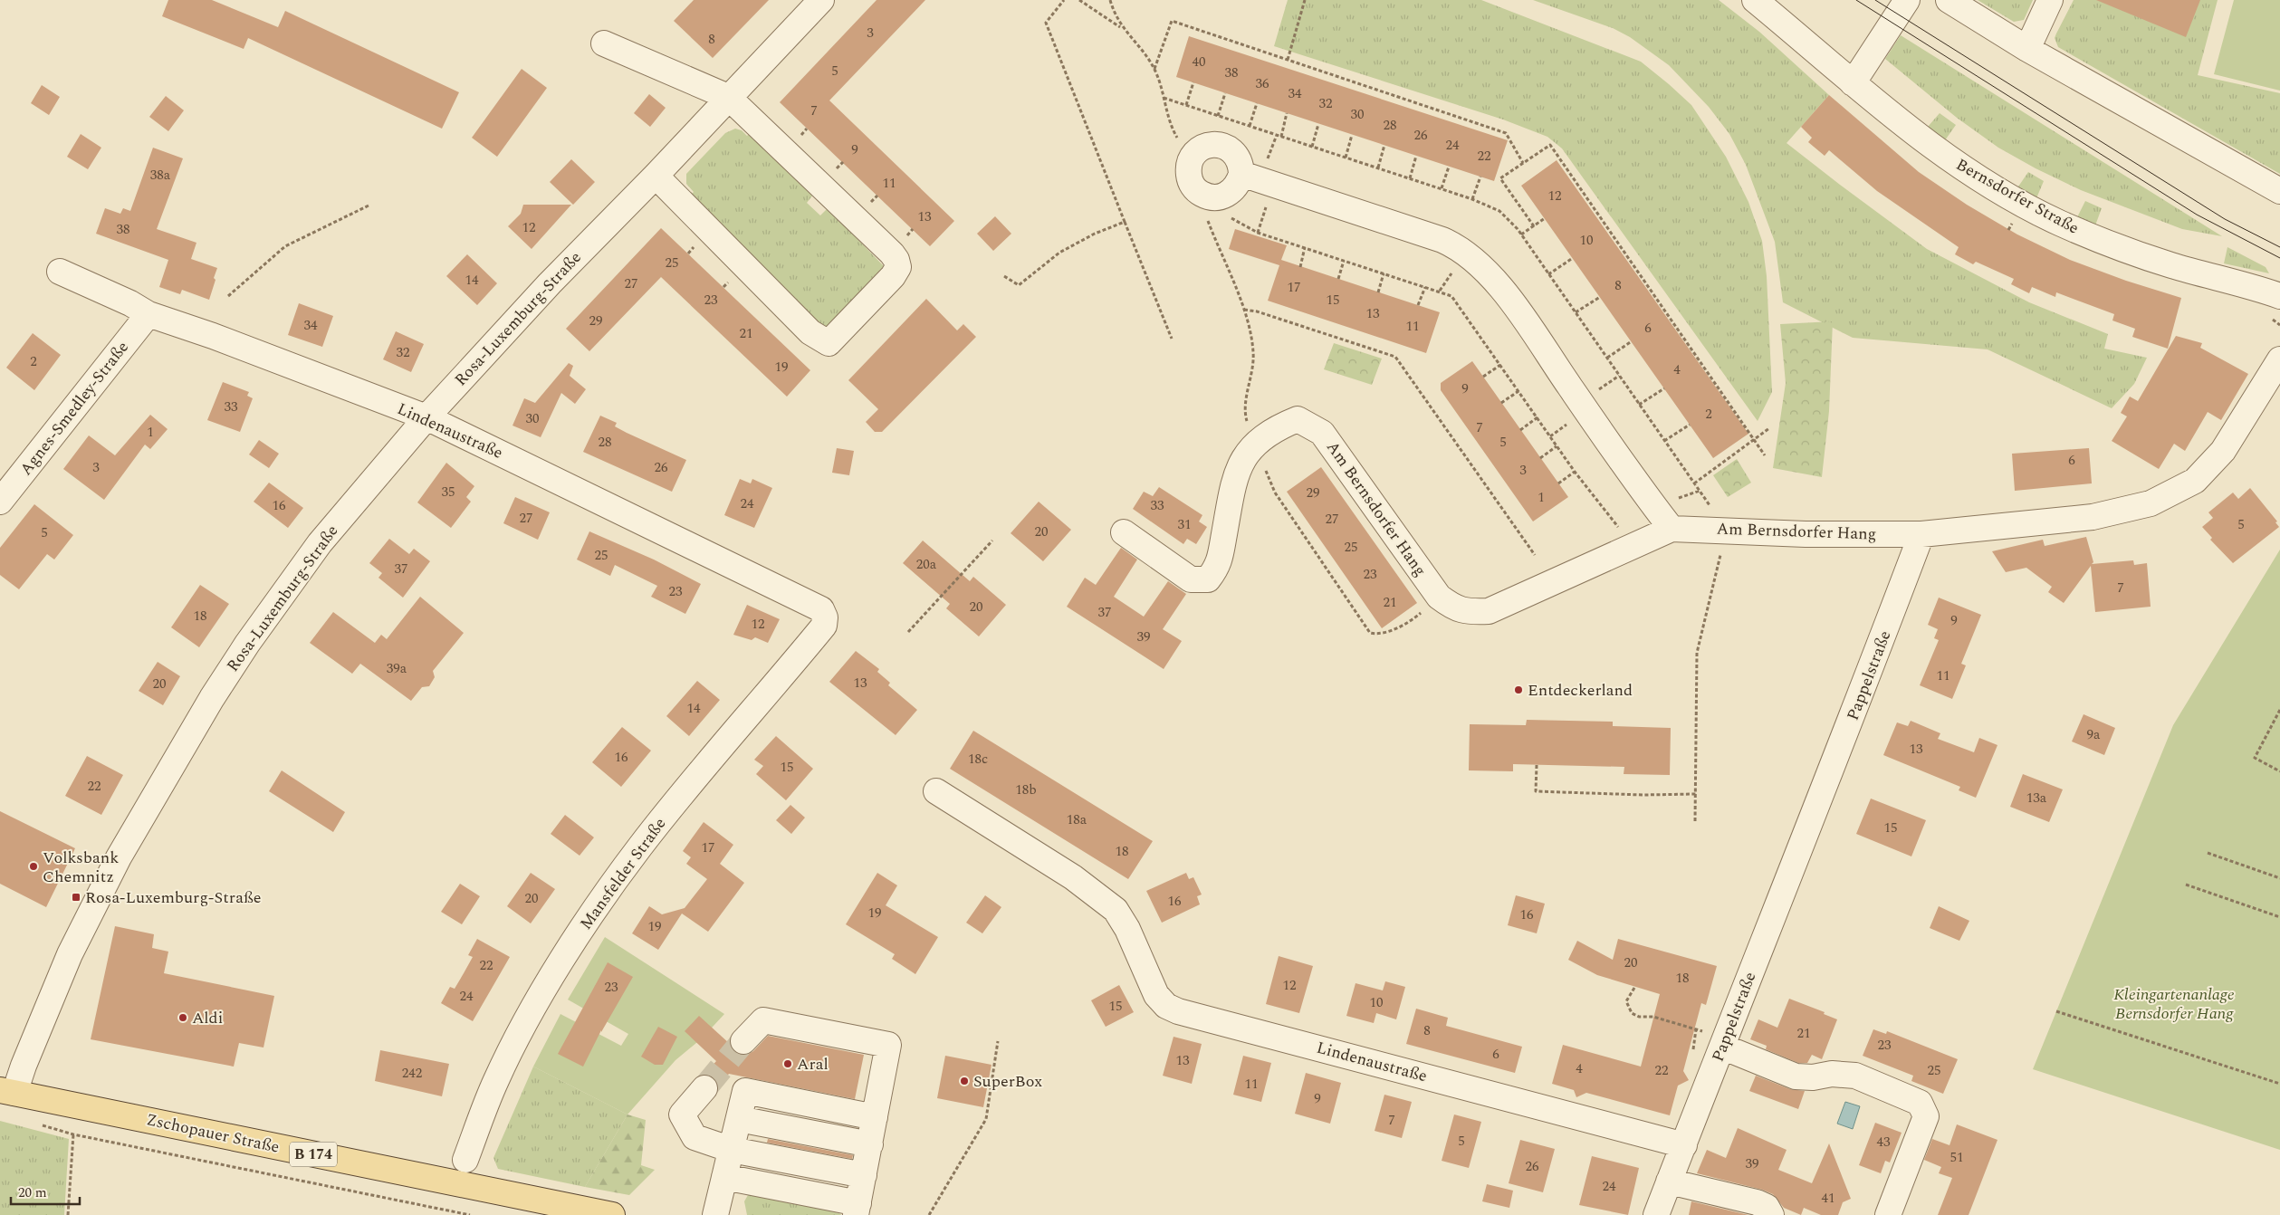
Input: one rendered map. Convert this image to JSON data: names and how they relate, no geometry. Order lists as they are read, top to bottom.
{
  "streets": {
    "main road": ["Zschopauer Straße", "B 174"],
    "street": [
      "Bernsdorfer Straße",
      "Rosa-Luxemburg-Straße",
      "Agnes-Smedley-Straße",
      "Lindenaustraße",
      "Am Bernsdorfer Hang",
      "Pappelstraße",
      "Mansfelder Straße"
    ]
  },
  "crossings": [
    ["Rosa-Luxemburg-Straße", "Lindenaustraße"],
    ["Rosa-Luxemburg-Straße", "Zschopauer Straße"],
    ["Agnes-Smedley-Straße", "Lindenaustraße"],
    ["Lindenaustraße", "Pappelstraße"],
    ["Lindenaustraße", "Mansfelder Straße"],
    ["Am Bernsdorfer Hang", "Pappelstraße"]
  ],
  "parks": ["Kleingartenanlage Bernsdorfer Hang"],
  "places": {
    "other": [
      "Entdeckerland",
      "Volksbank Chemnitz",
      "Aldi",
      "Aral",
      "SuperBox"
    ],
    "transit": ["Rosa-Luxemburg-Straße"]
  },
  "house_numbers": [
    "3",
    "8",
    "40",
    "5",
    "38",
    "36",
    "34",
    "32",
    "7",
    "30",
    "28",
    "26",
    "24",
    "9",
    "22",
    "38a",
    "11",
    "12",
    "13",
    "12",
    "38",
    "10",
    "25",
    "14",
    "27",
    "8",
    "17",
    "23",
    "15",
    "13",
    "29",
    "34",
    "11",
    "6",
    "21",
    "32",
    "2",
    "19",
    "4",
    "9",
    "33",
    "2",
    "30",
    "7",
    "1",
    "28",
    "5",
    "6",
    "3",
    "26",
    "3",
    "35",
    "29",
    "1",
    "24",
    "16",
    "33",
    "27",
    "27",
    "31",
    "5",
    "20",
    "5",
    "25",
    "25",
    "20a",
    "37",
    "23",
    "7",
    "23",
    "21",
    "20",
    "37",
    "18",
    "9",
    "12",
    "39",
    "39a",
    "11",
    "13",
    "20",
    "14",
    "9a",
    "13",
    "16",
    "18c",
    "15",
    "22",
    "18b",
    "13a",
    "18a",
    "15",
    "17",
    "18",
    "20",
    "16",
    "19",
    "16",
    "19",
    "20",
    "22",
    "18",
    "12",
    "23",
    "24",
    "10",
    "15",
    "8",
    "21",
    "23",
    "6",
    "13",
    "4",
    "22",
    "25",
    "242",
    "11",
    "9",
    "7",
    "5",
    "43",
    "51",
    "39",
    "26",
    "24",
    "41"
  ],
  "scale_bar": "20 m"
}
